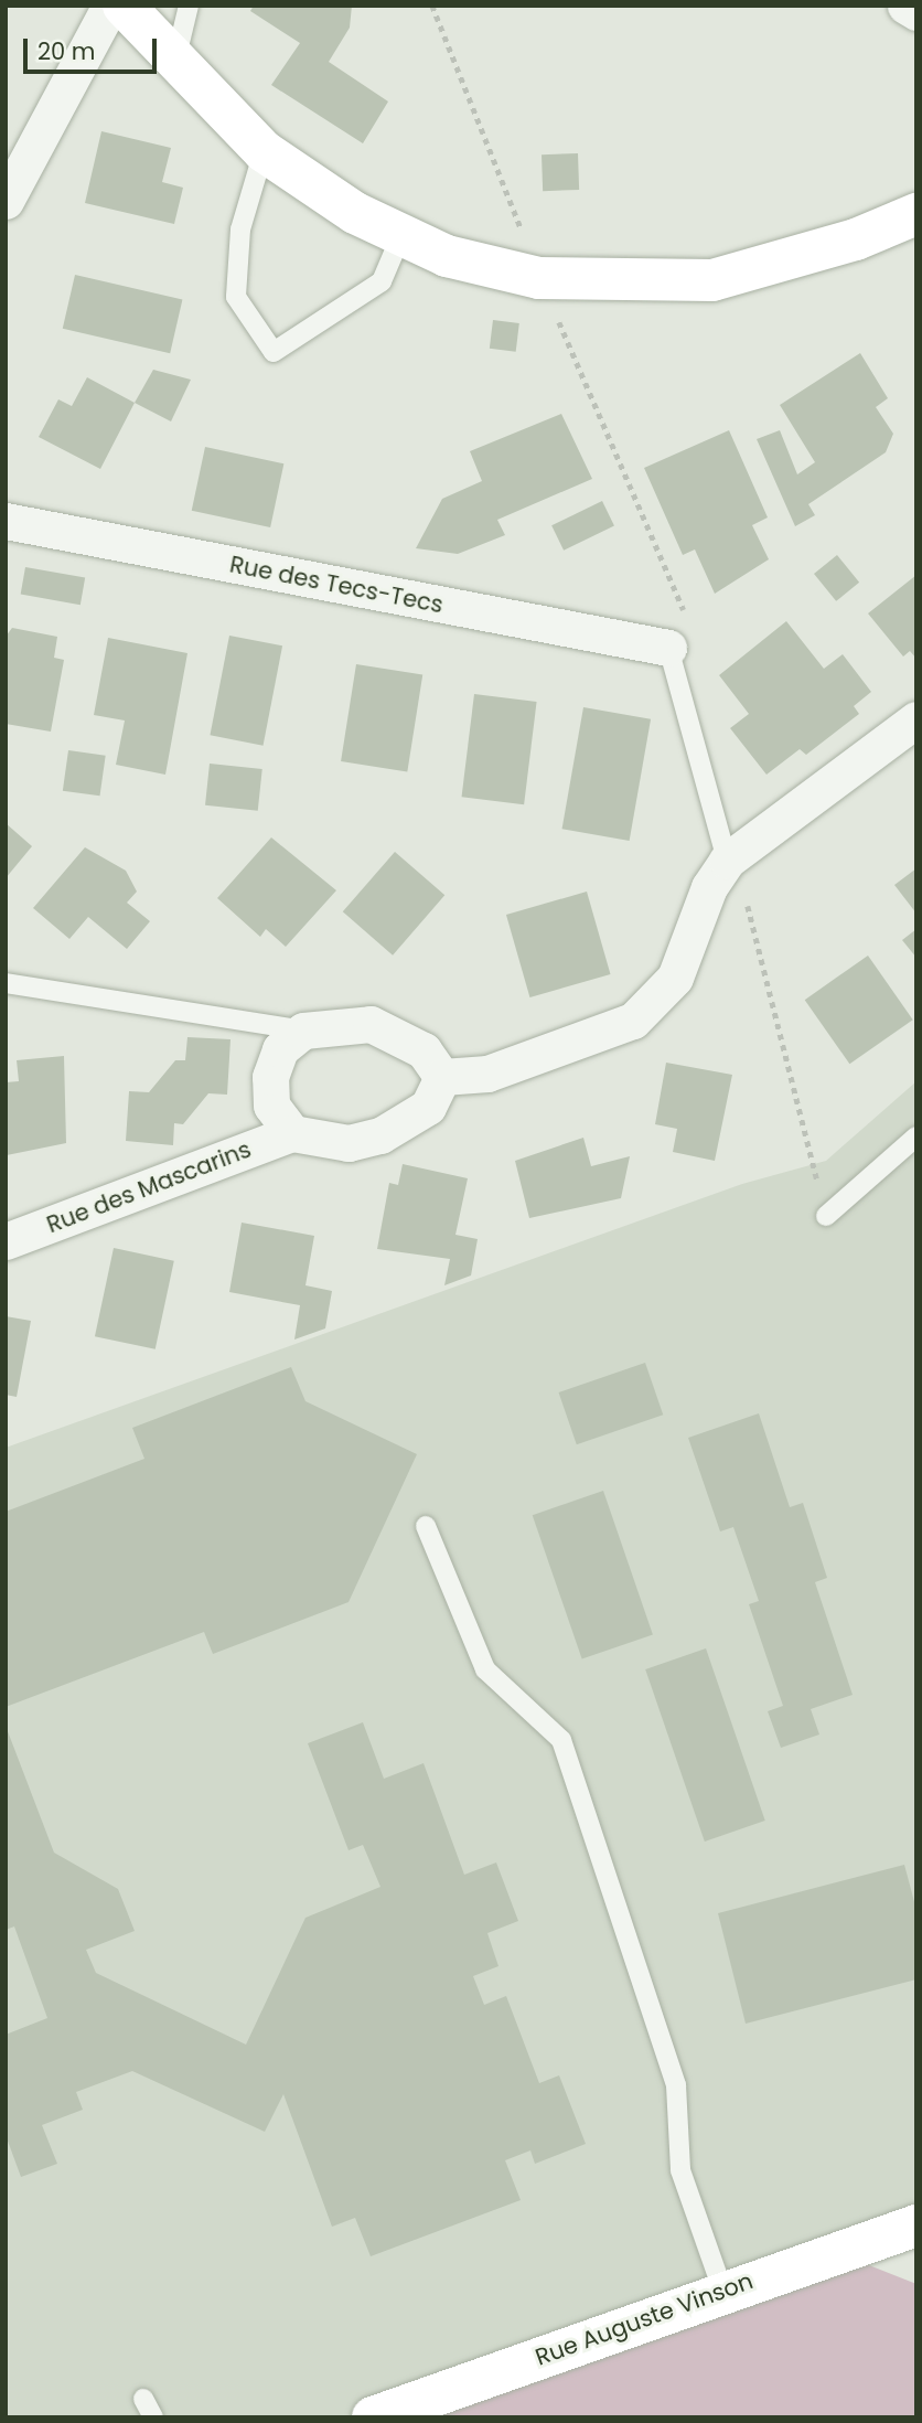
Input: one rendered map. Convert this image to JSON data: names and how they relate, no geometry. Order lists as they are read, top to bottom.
{
  "streets": {
    "street": ["Rue des Tecs-Tecs", "Rue des Mascarins", "Rue Auguste Vinson"]
  },
  "scale_bar": "20 m"
}
